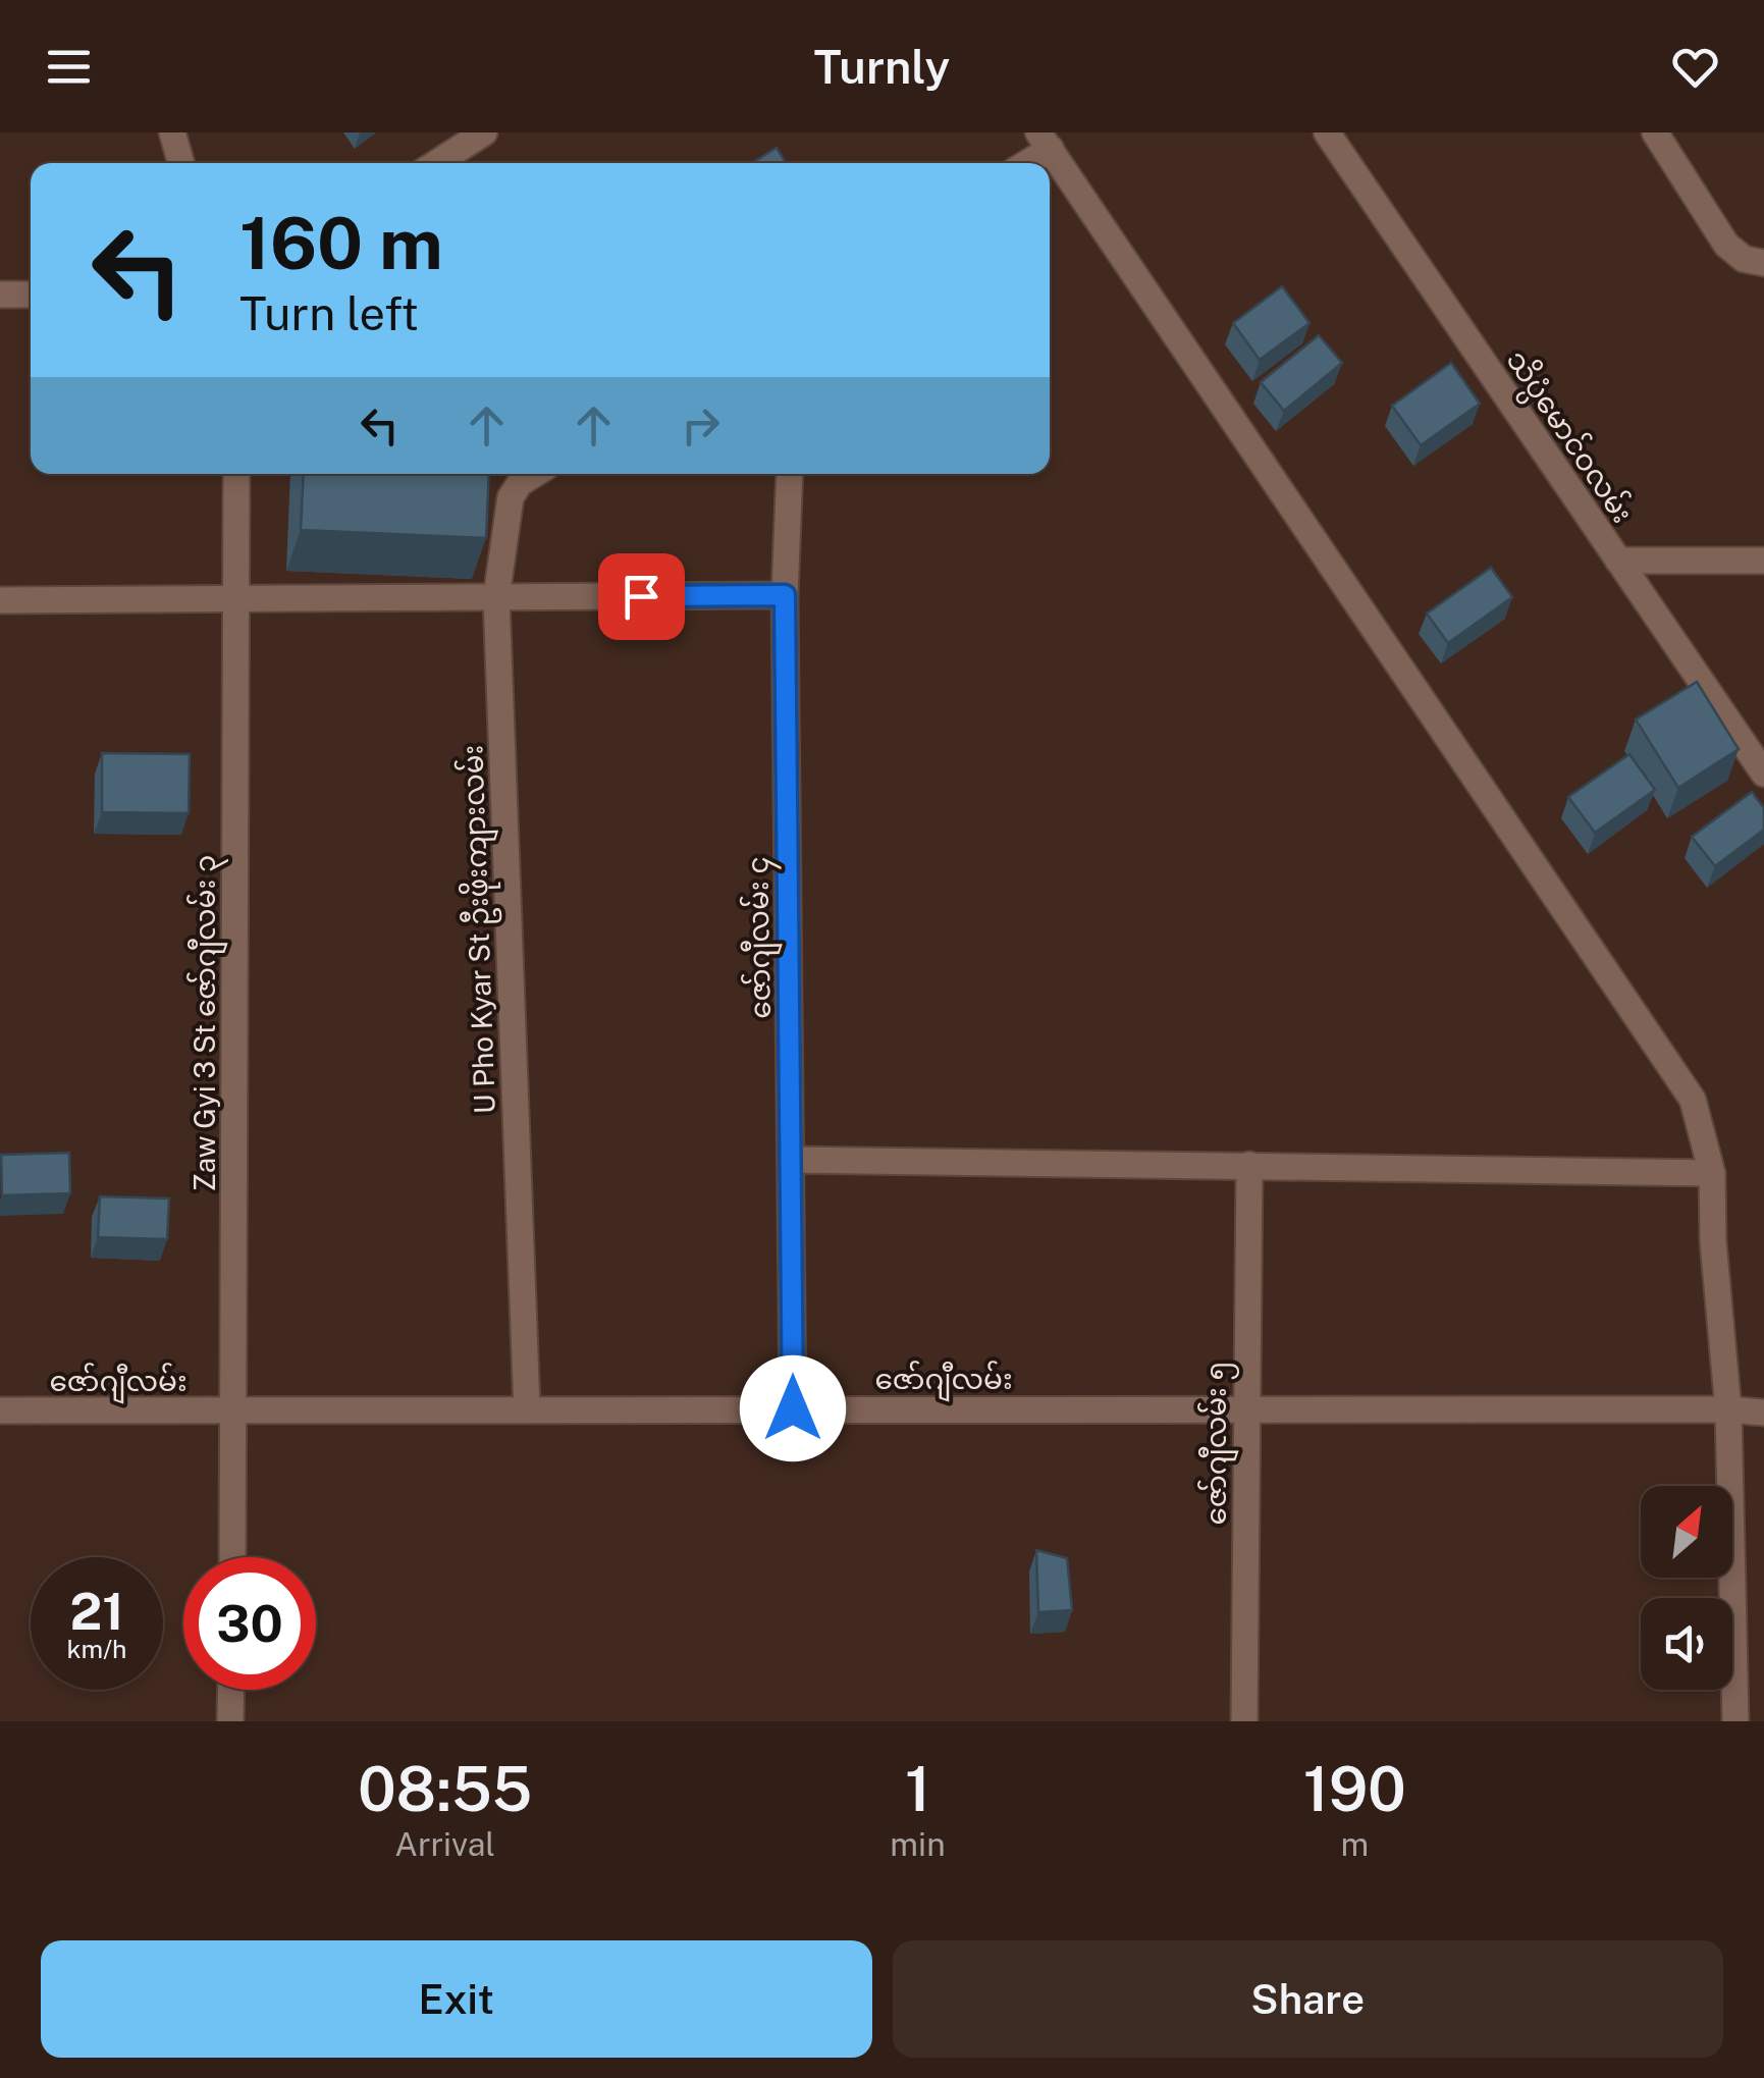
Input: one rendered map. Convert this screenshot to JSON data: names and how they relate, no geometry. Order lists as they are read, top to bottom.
{
  "streets": {
    "street": [
      "သိပ္ပံမောင်ဝလမ်း",
      "U Pho Kyar St ဦးဖိုးကျားလမ်း",
      "ဇော်ဂျီလမ်း ၄",
      "Zaw Gyi 3 St ဇော်ဂျီလမ်း ၃",
      "ဇော်ဂျီလမ်း",
      "ဇော်ဂျီလမ်း ၅"
    ]
  },
  "crossings": [
    ["U Pho Kyar St ဦးဖိုးကျားလမ်း", "ဇော်ဂျီလမ်း"],
    ["ဇော်ဂျီလမ်း ၄", "ဇော်ဂျီလမ်း"],
    ["Zaw Gyi 3 St ဇော်ဂျီလမ်း ၃", "ဇော်ဂျီလမ်း"],
    ["ဇော်ဂျီလမ်း", "ဇော်ဂျီလမ်း ၅"]
  ],
  "north": "top right",
  "page": {
    "header": "Turnly",
    "turn": ["160 m", "Turn left"],
    "speed": "21 km/h",
    "limit": "30",
    "eta": [
      "08:55",
      "Arrival",
      "1",
      "min",
      "190",
      "m"
    ],
    "buttons": ["Exit", "Share"]
  }
}
